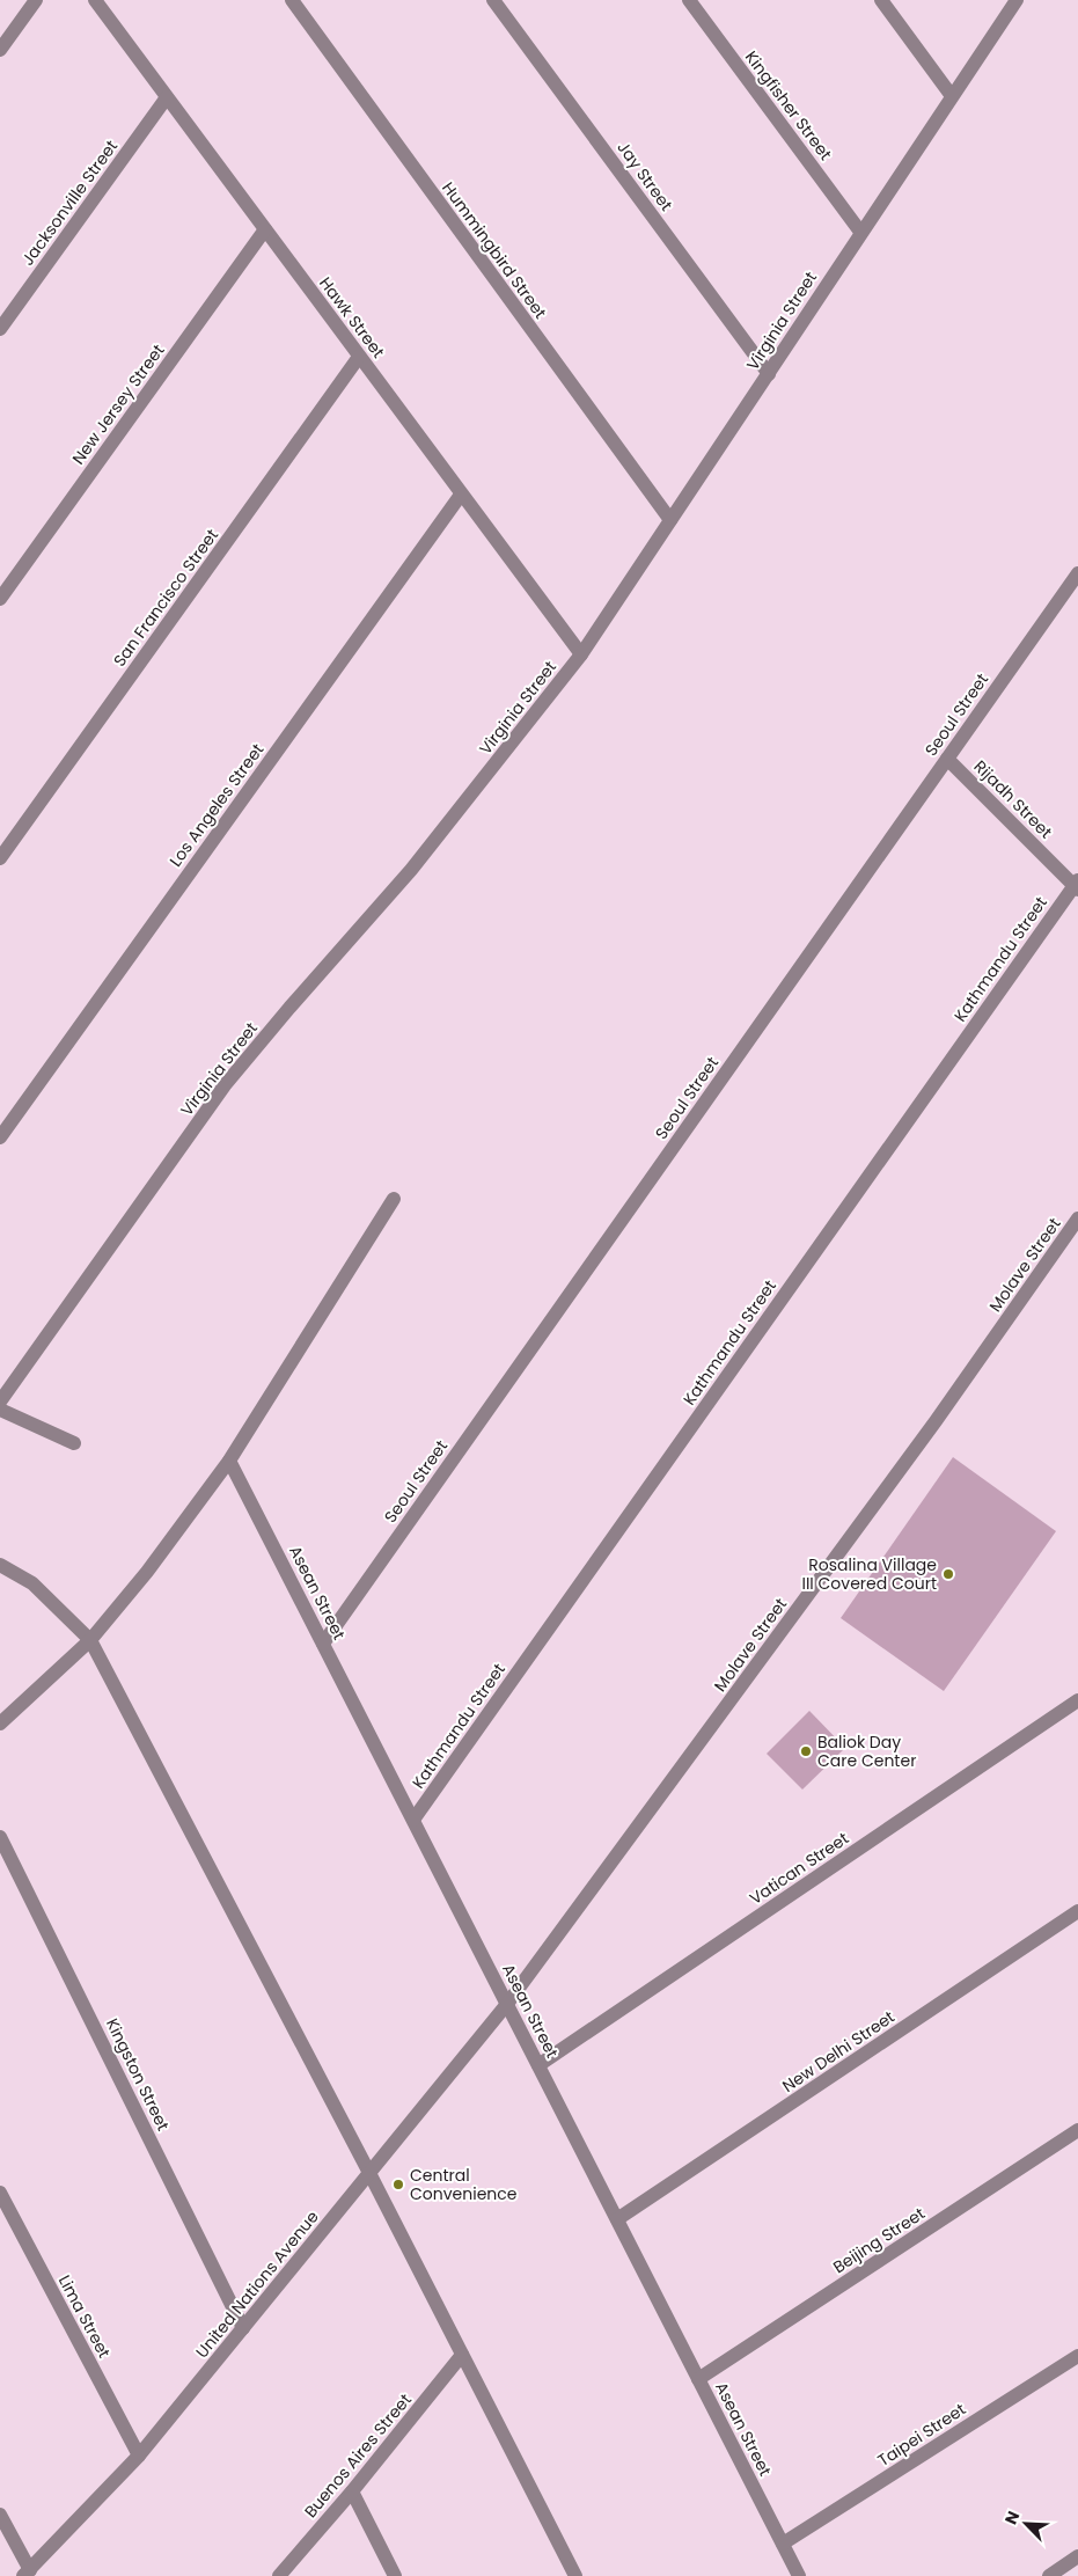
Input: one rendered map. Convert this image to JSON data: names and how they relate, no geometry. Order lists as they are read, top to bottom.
{
  "streets": {
    "street": [
      "Kingfisher Street",
      "Jay Street",
      "Jacksonville Street",
      "Hummingbird Street",
      "Hawk Street",
      "Virginia Street",
      "New Jersey Street",
      "San Francisco Street",
      "Seoul Street",
      "Rijadh Street",
      "Los Angeles Street",
      "Kathmandu Street",
      "Molave Street",
      "Asean Street",
      "Vatican Street",
      "New Delhi Street",
      "Kingston Street",
      "Beijing Street",
      "United Nations Avenue",
      "Lima Street",
      "Taipei Street",
      "Buenos Aires Street"
    ]
  },
  "crossings": [
    ["Kingfisher Street", "Virginia Street"],
    ["Jay Street", "Virginia Street"],
    ["Jacksonville Street", "Hawk Street"],
    ["Hummingbird Street", "Virginia Street"],
    ["Hawk Street", "Virginia Street"],
    ["Hawk Street", "New Jersey Street"],
    ["Hawk Street", "San Francisco Street"],
    ["Hawk Street", "Los Angeles Street"],
    ["Seoul Street", "Rijadh Street"],
    ["Seoul Street", "Asean Street"],
    ["Rijadh Street", "Kathmandu Street"],
    ["Kathmandu Street", "Asean Street"],
    ["Molave Street", "Asean Street"],
    ["Molave Street", "United Nations Avenue"],
    ["Asean Street", "Vatican Street"],
    ["Asean Street", "New Delhi Street"],
    ["Asean Street", "Beijing Street"],
    ["Asean Street", "United Nations Avenue"],
    ["Asean Street", "Taipei Street"],
    ["Kingston Street", "United Nations Avenue"],
    ["United Nations Avenue", "Lima Street"]
  ],
  "places": ["Rosalina Village III Covered Court", "Baliok Day Care Center", "Central Convenience"],
  "north": "top left"
}
